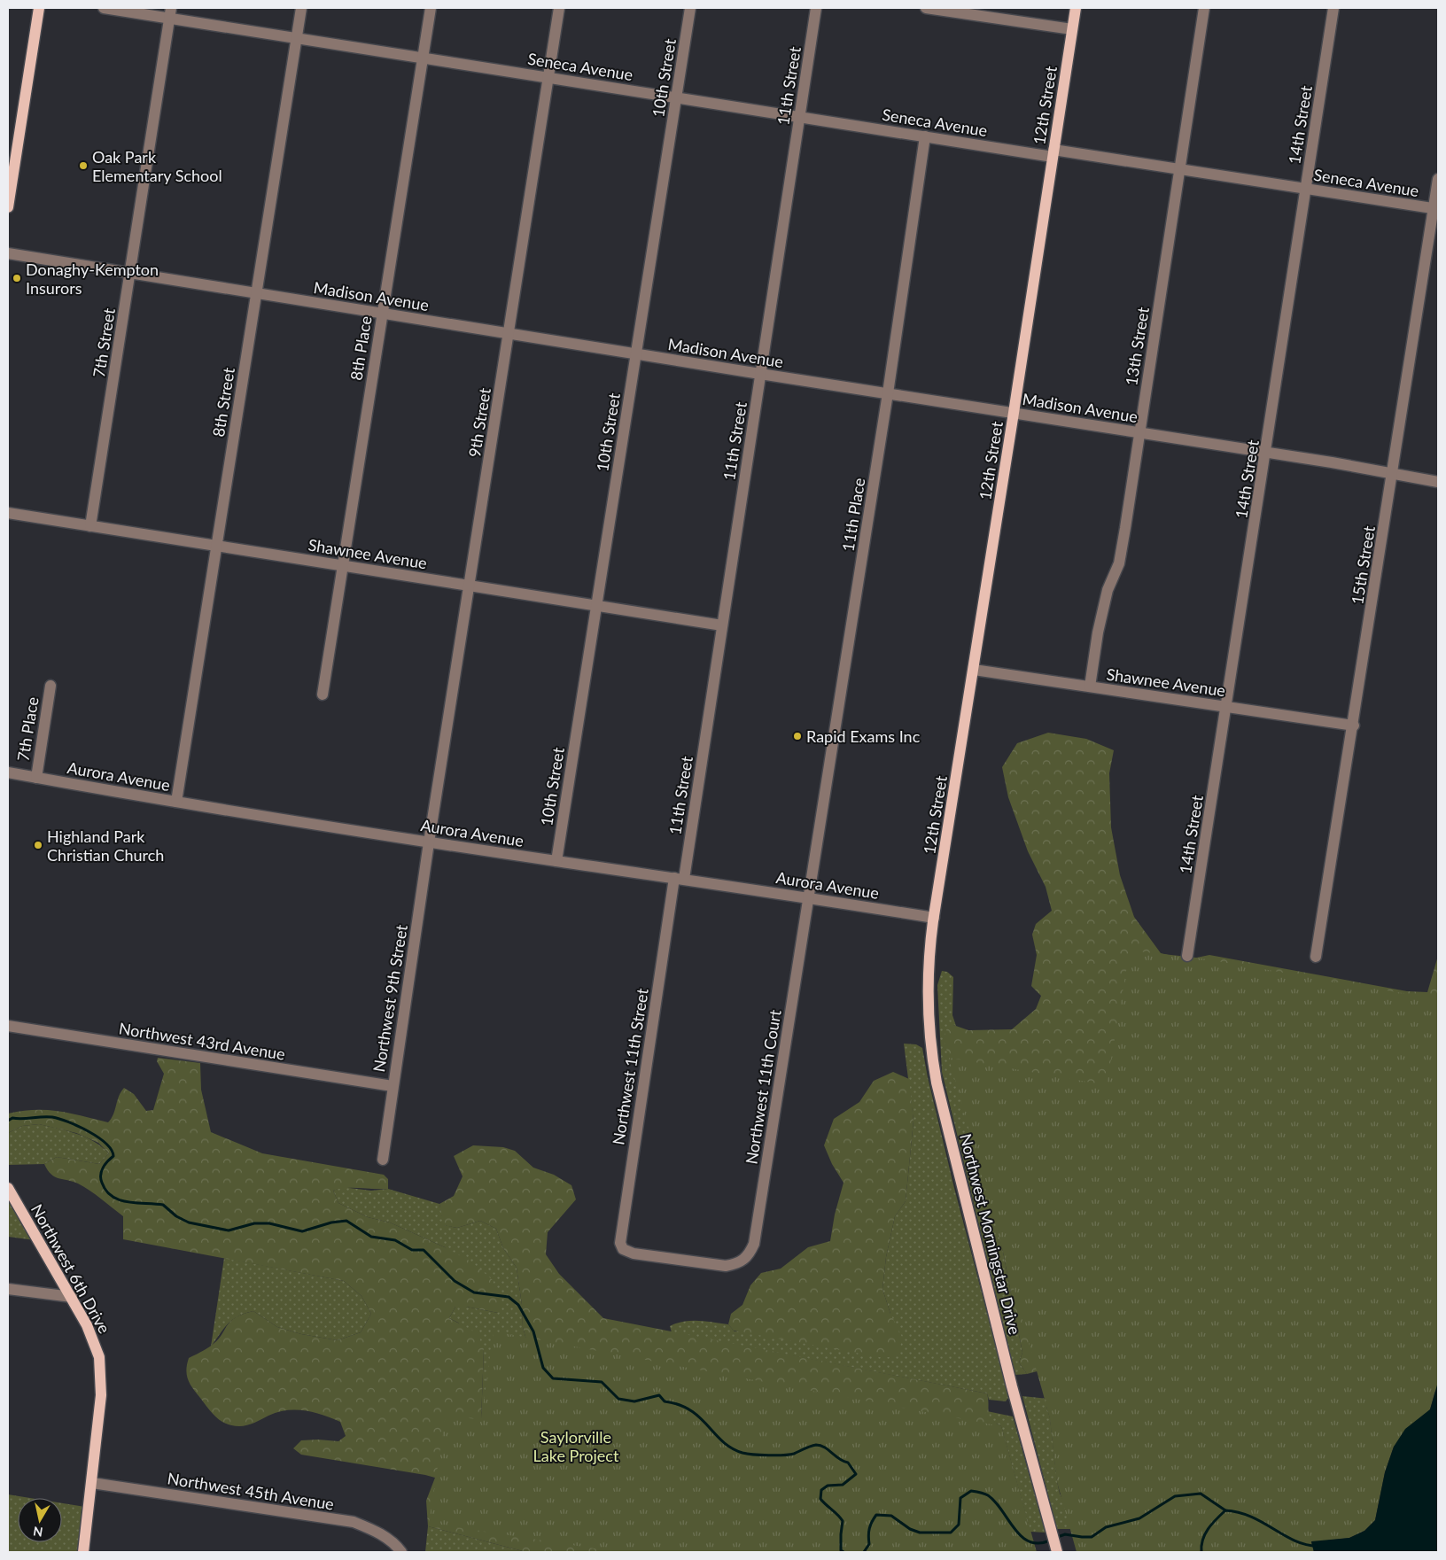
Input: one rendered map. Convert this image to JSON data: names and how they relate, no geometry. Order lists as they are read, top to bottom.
{
  "streets": {
    "main road": ["12th Street", "Northwest Morningstar Drive", "Northwest 6th Drive"],
    "street": [
      "Seneca Avenue",
      "10th Street",
      "11th Street",
      "14th Street",
      "Madison Avenue",
      "7th Street",
      "13th Street",
      "8th Place",
      "8th Street",
      "9th Street",
      "11th Place",
      "Shawnee Avenue",
      "15th Street",
      "7th Place",
      "Aurora Avenue",
      "Northwest 9th Street",
      "Northwest 43rd Avenue",
      "Northwest 11th Street",
      "Northwest 11th Court",
      "Northwest 45th Avenue"
    ]
  },
  "crossings": [
    ["Seneca Avenue", "10th Street"],
    ["Seneca Avenue", "11th Street"],
    ["Seneca Avenue", "12th Street"],
    ["Seneca Avenue", "14th Street"],
    ["Seneca Avenue", "7th Street"],
    ["Seneca Avenue", "13th Street"],
    ["Seneca Avenue", "8th Place"],
    ["Seneca Avenue", "8th Street"],
    ["Seneca Avenue", "9th Street"],
    ["Seneca Avenue", "11th Place"],
    ["Seneca Avenue", "15th Street"],
    ["10th Street", "Madison Avenue"],
    ["10th Street", "Shawnee Avenue"],
    ["10th Street", "Aurora Avenue"],
    ["11th Street", "Madison Avenue"],
    ["11th Street", "Shawnee Avenue"],
    ["11th Street", "Aurora Avenue"],
    ["11th Street", "Northwest 11th Street"],
    ["12th Street", "Madison Avenue"],
    ["12th Street", "Shawnee Avenue"],
    ["12th Street", "Aurora Avenue"],
    ["12th Street", "Northwest Morningstar Drive"],
    ["14th Street", "Madison Avenue"],
    ["14th Street", "Shawnee Avenue"],
    ["Madison Avenue", "7th Street"],
    ["Madison Avenue", "13th Street"],
    ["Madison Avenue", "8th Place"],
    ["Madison Avenue", "8th Street"],
    ["Madison Avenue", "9th Street"],
    ["Madison Avenue", "11th Place"],
    ["Madison Avenue", "15th Street"],
    ["7th Street", "Shawnee Avenue"],
    ["13th Street", "Shawnee Avenue"],
    ["8th Place", "Shawnee Avenue"],
    ["8th Street", "Shawnee Avenue"],
    ["8th Street", "Aurora Avenue"],
    ["9th Street", "Shawnee Avenue"],
    ["9th Street", "Aurora Avenue"],
    ["9th Street", "Northwest 9th Street"],
    ["11th Place", "Aurora Avenue"],
    ["11th Place", "Northwest 11th Court"],
    ["Shawnee Avenue", "15th Street"],
    ["7th Place", "Aurora Avenue"],
    ["Aurora Avenue", "Northwest 9th Street"],
    ["Aurora Avenue", "Northwest 11th Street"],
    ["Aurora Avenue", "Northwest 11th Court"],
    ["Aurora Avenue", "Northwest Morningstar Drive"],
    ["Northwest 9th Street", "Northwest 43rd Avenue"],
    ["Northwest 11th Street", "Northwest 11th Court"],
    ["Northwest 6th Drive", "Northwest 45th Avenue"]
  ],
  "parks": ["Saylorville Lake Project"],
  "places": [
    "Oak Park Elementary School",
    "Donaghy-Kempton Insurors",
    "Rapid Exams Inc",
    "Highland Park Christian Church"
  ],
  "north": "bottom"
}
